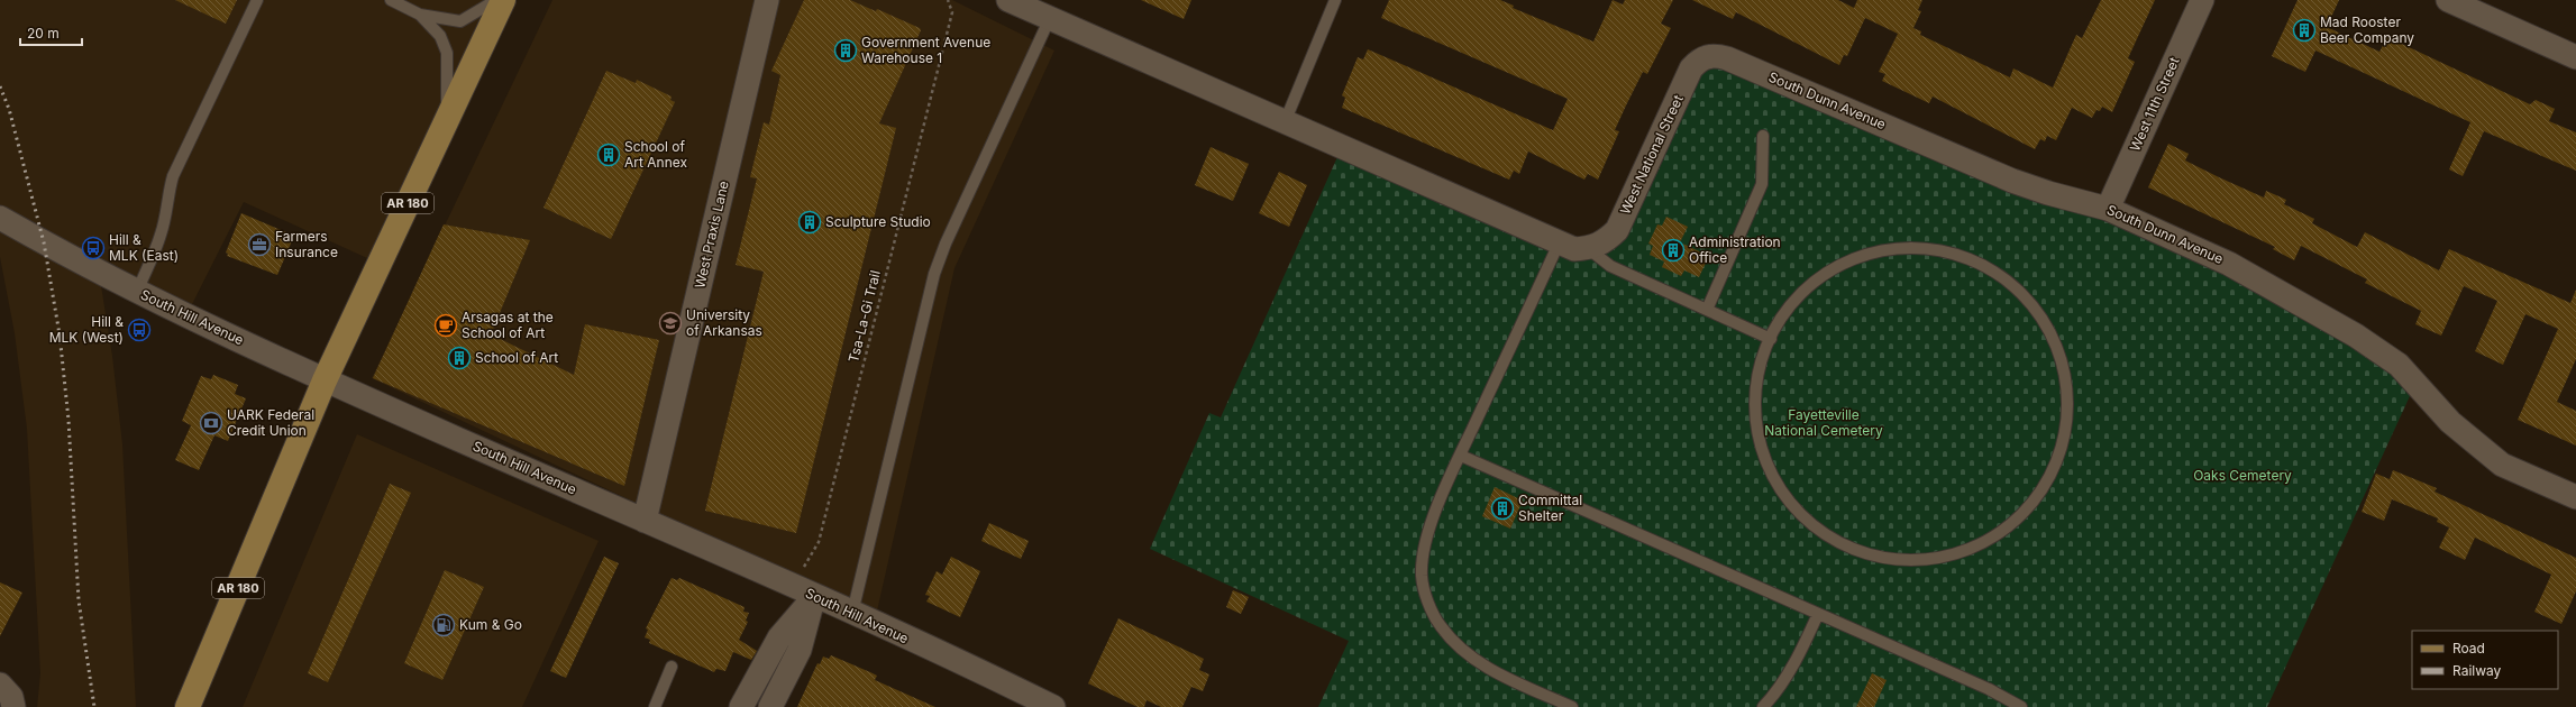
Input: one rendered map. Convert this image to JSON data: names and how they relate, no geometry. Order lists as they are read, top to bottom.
{
  "streets": {
    "main road": ["AR 180"],
    "street": [
      "South Dunn Avenue",
      "West 11th Street",
      "West National Street",
      "West Praxis Lane",
      "South Hill Avenue"
    ],
    "path": ["Tsa-La-Gi Trail"]
  },
  "crossings": [
    ["South Dunn Avenue", "West 11th Street"],
    ["South Dunn Avenue", "West National Street"],
    ["AR 180", "South Hill Avenue"],
    ["West Praxis Lane", "South Hill Avenue"],
    ["Tsa-La-Gi Trail", "South Hill Avenue"]
  ],
  "parks": ["Fayetteville National Cemetery", "Oaks Cemetery"],
  "places": {
    "building": [
      "Mad Rooster Beer Company",
      "Government Avenue Warehouse 1",
      "School of Art Annex",
      "Sculpture Studio",
      "Administration Office",
      "School of Art",
      "Committal Shelter"
    ],
    "office": ["Farmers Insurance"],
    "bus stop": ["Hill & MLK (East)", "Hill & MLK (West)"],
    "school or university": ["University of Arkansas"],
    "cafe": ["Arsagas at the School of Art"],
    "bank": ["UARK Federal Credit Union"],
    "fuel station": ["Kum & Go"]
  },
  "legend": ["Road", "Railway"],
  "scale_bar": "20 m"
}
